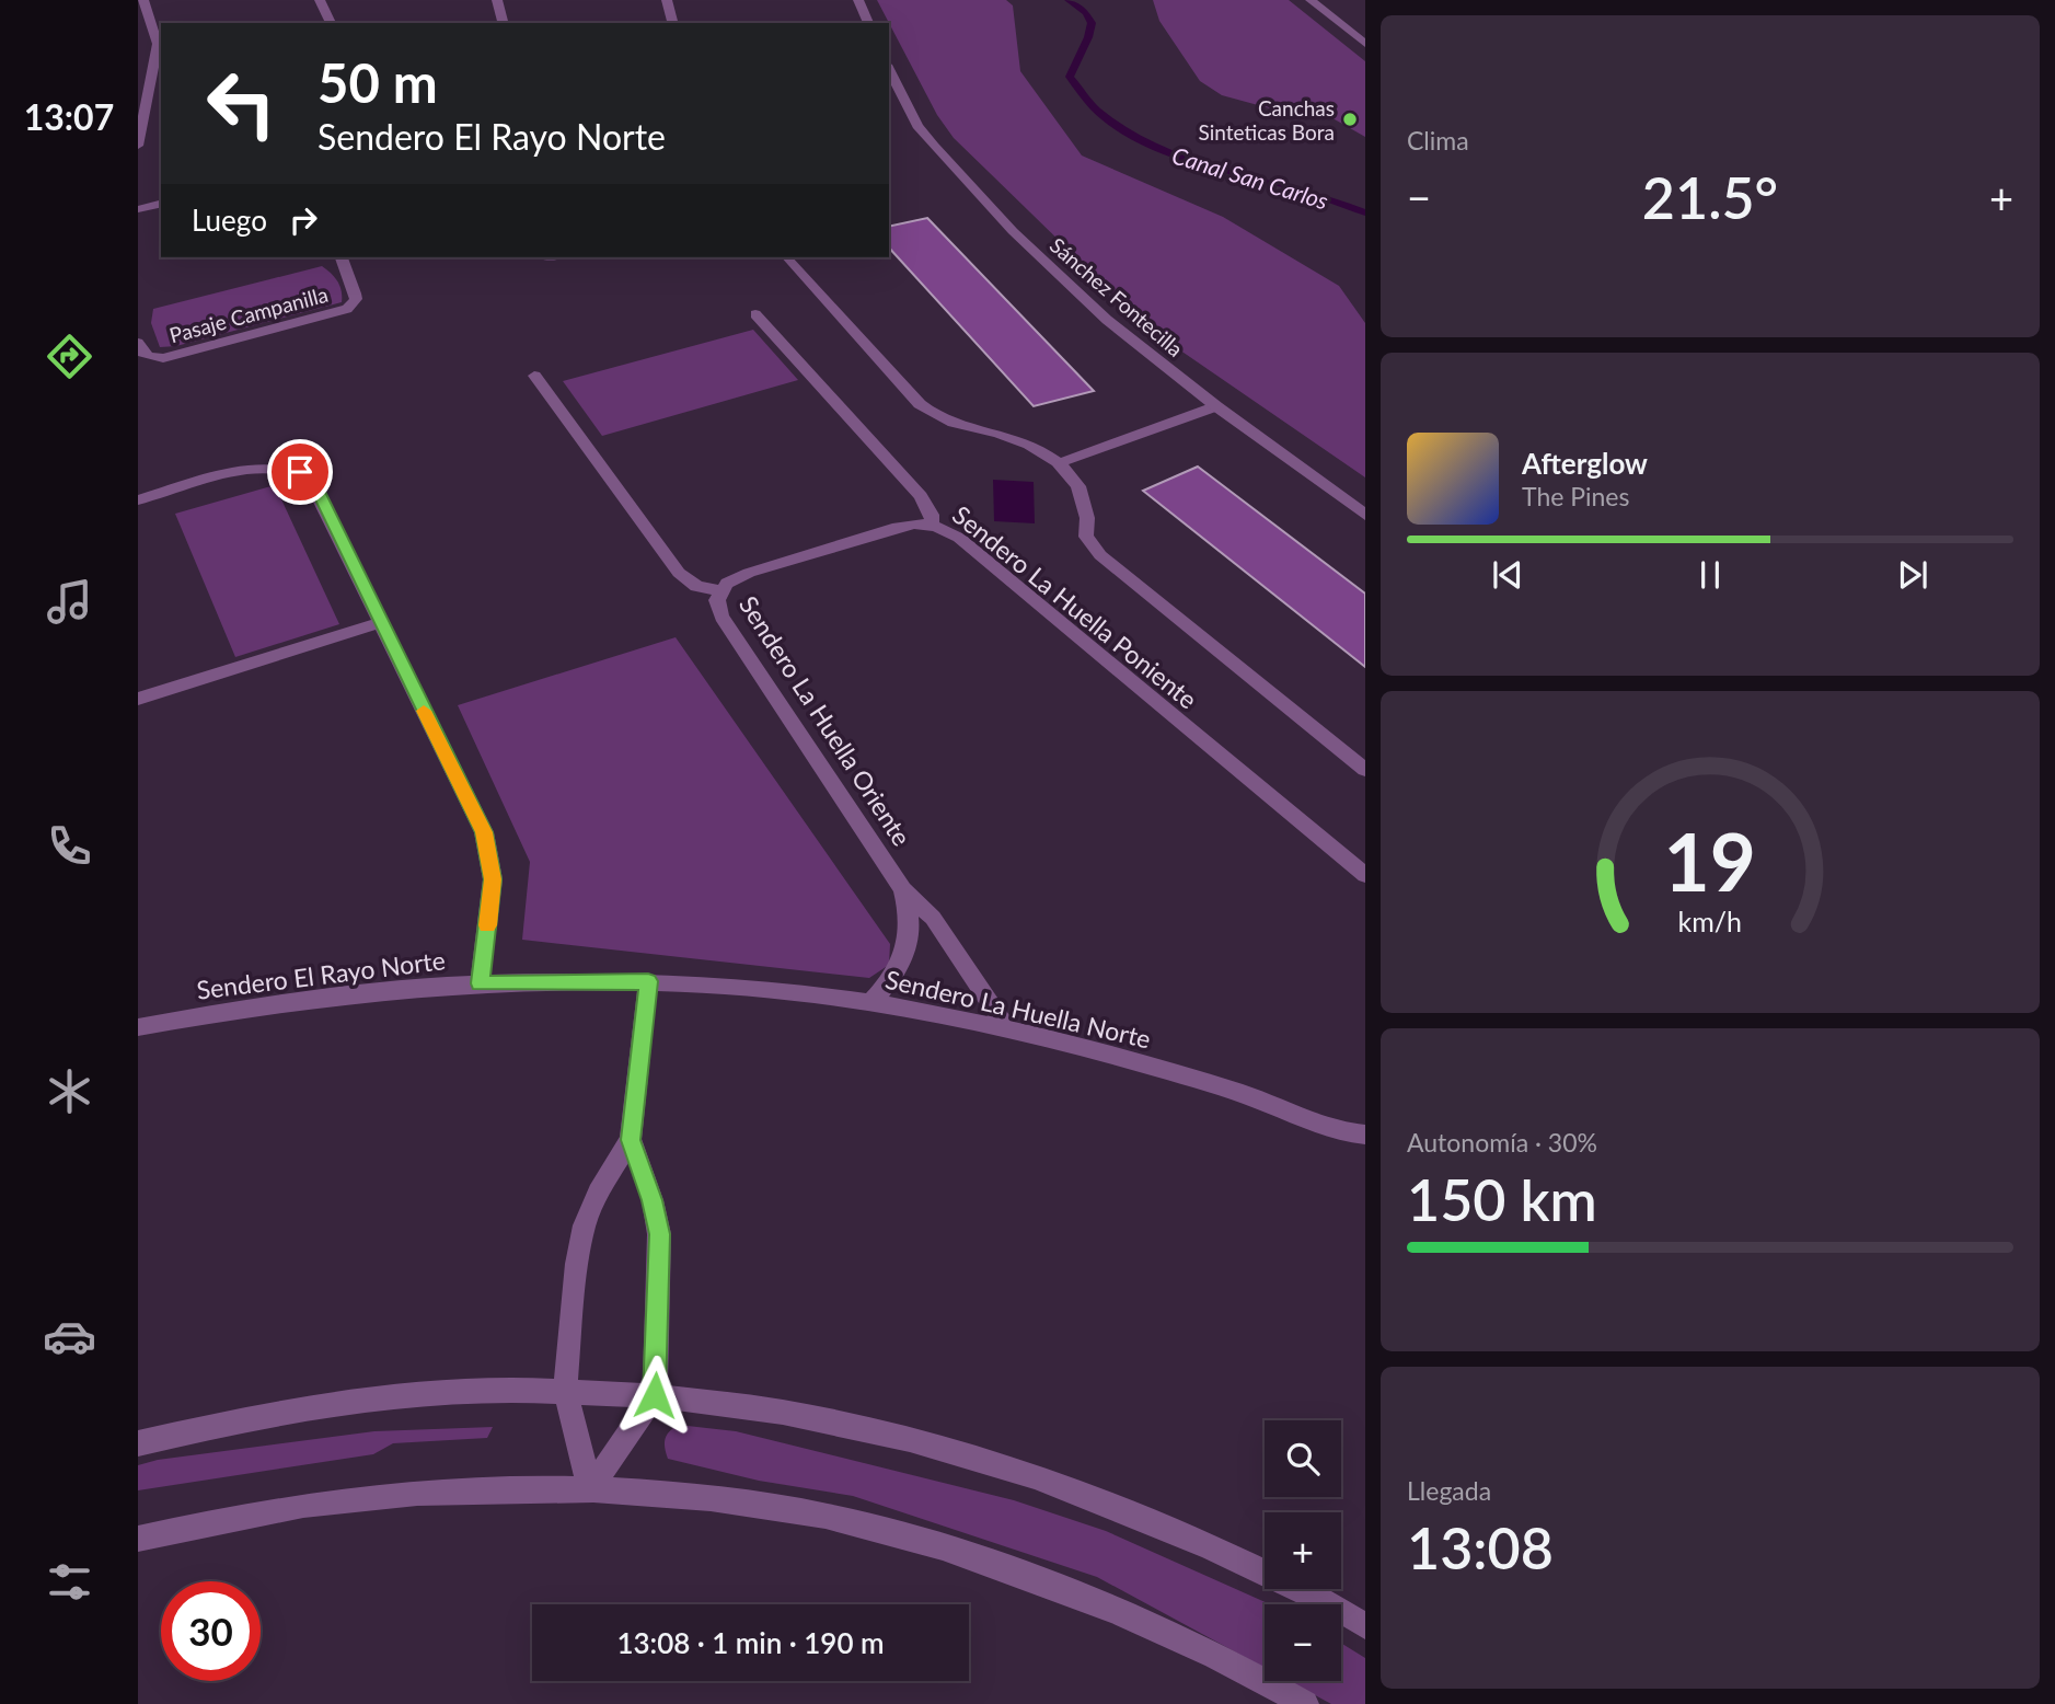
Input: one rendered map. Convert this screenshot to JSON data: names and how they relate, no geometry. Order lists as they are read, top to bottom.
{
  "streets": {
    "street": [
      "Sánchez Fontecilla",
      "Pasaje Campanilla",
      "Sendero La Huella Poniente",
      "Sendero La Huella Oriente",
      "Sendero El Rayo Norte",
      "Sendero La Huella Norte"
    ]
  },
  "crossings": [
    ["Sendero La Huella Oriente", "Sendero La Huella Norte"],
    ["Sendero El Rayo Norte", "Sendero La Huella Norte"]
  ],
  "water": ["Canal San Carlos"],
  "places": ["Canchas Sinteticas Bora"],
  "page": {
    "tabs": "13:07",
    "tile": [
      "Clima",
      ["Autonomía · 30%", "150 km"],
      ["Llegada", "13:08"]
    ],
    "turn": ["50 m", "Sendero El Rayo Norte"],
    "heat": ["−", "21.5°", "+"],
    "then": "Luego",
    "song": ["Afterglow", "The Pines"],
    "map_buttons": ["+", "−"],
    "limit": "30",
    "trip": "13:08 · 1 min · 190 m",
    "gauge": ["19", "km/h"]
  }
}
